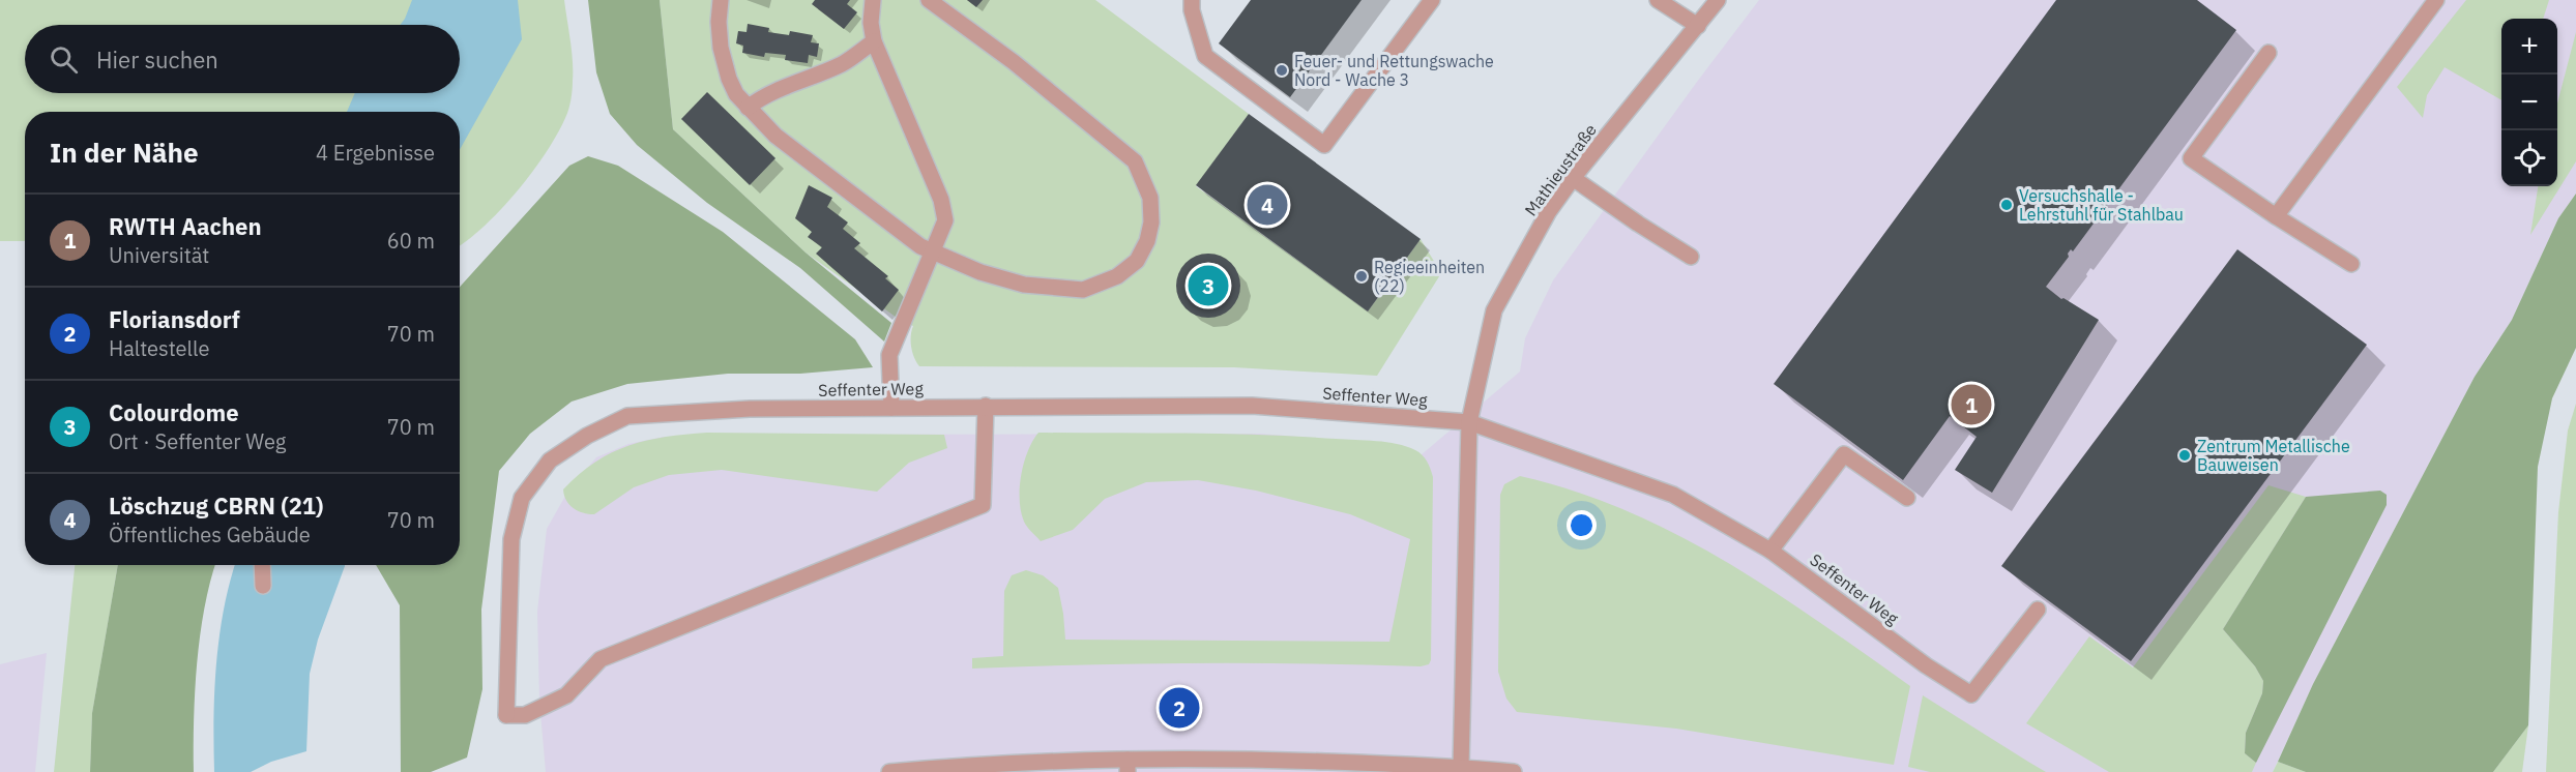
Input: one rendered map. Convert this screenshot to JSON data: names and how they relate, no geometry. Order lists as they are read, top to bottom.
{
  "streets": {
    "street": ["Mathieustraße", "Seffenter Weg"]
  },
  "crossings": [
    ["Mathieustraße", "Seffenter Weg"]
  ],
  "places": [
    "Feuer- und Rettungswache Nord - Wache 3",
    "Versuchshalle - Lehrstuhl für Stahlbau",
    "Regieeinheiten (22)",
    "Zentrum Metallische Bauweisen"
  ],
  "page": {
    "map_buttons": ["+", "−"],
    "search": "Hier suchen",
    "heading": ["In der Nähe", "4 Ergebnisse"],
    "pins": [
      "4",
      "3",
      "1",
      "2"
    ],
    "list": [
      {
        "mark": "1",
        "name": "RWTH Aachen",
        "note": "Universität",
        "value": "60 m"
      },
      {
        "mark": "2",
        "name": "Floriansdorf",
        "note": "Haltestelle",
        "value": "70 m"
      },
      {
        "mark": "3",
        "name": "Colourdome",
        "note": "Ort · Seffenter Weg",
        "value": "70 m"
      },
      {
        "mark": "4",
        "name": "Löschzug CBRN (21)",
        "note": "Öffentliches Gebäude",
        "value": "70 m"
      }
    ]
  }
}
